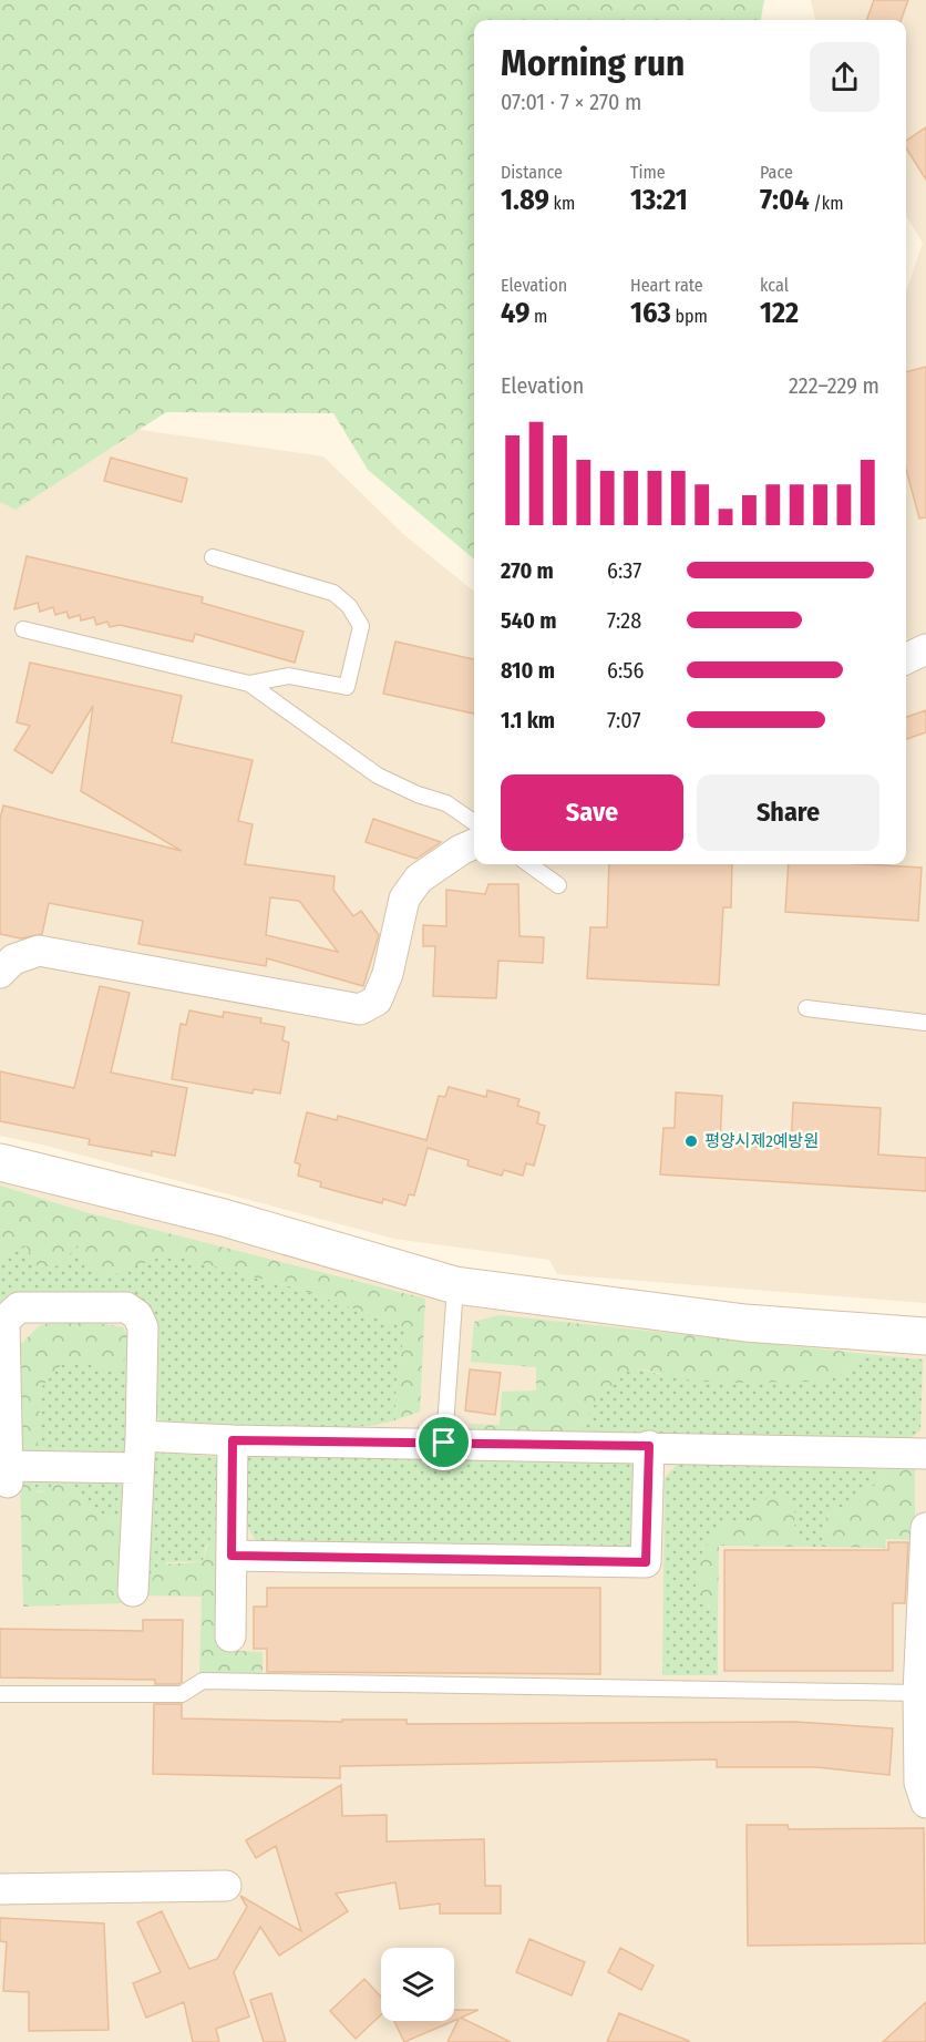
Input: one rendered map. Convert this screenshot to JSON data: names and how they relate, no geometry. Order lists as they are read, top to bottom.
{
  "places": ["평양시제2예방원"],
  "page": {
    "heading": ["Morning run", "07:01 · 7 × 270 m"],
    "stats": [
      ["Distance", "1.89 km"],
      ["Time", "13:21"],
      ["Pace", "7:04 /km"],
      ["Elevation", "49 m"],
      ["Heart rate", "163 bpm"],
      ["kcal", "122"]
    ],
    "chart": ["Elevation", "222–229 m"],
    "list": [
      {
        "name": "270 m",
        "note": "6:37"
      },
      {
        "name": "540 m",
        "note": "7:28"
      },
      {
        "name": "810 m",
        "note": "6:56"
      },
      {
        "name": "1.1 km",
        "note": "7:07"
      }
    ],
    "buttons": ["Save", "Share"]
  }
}
